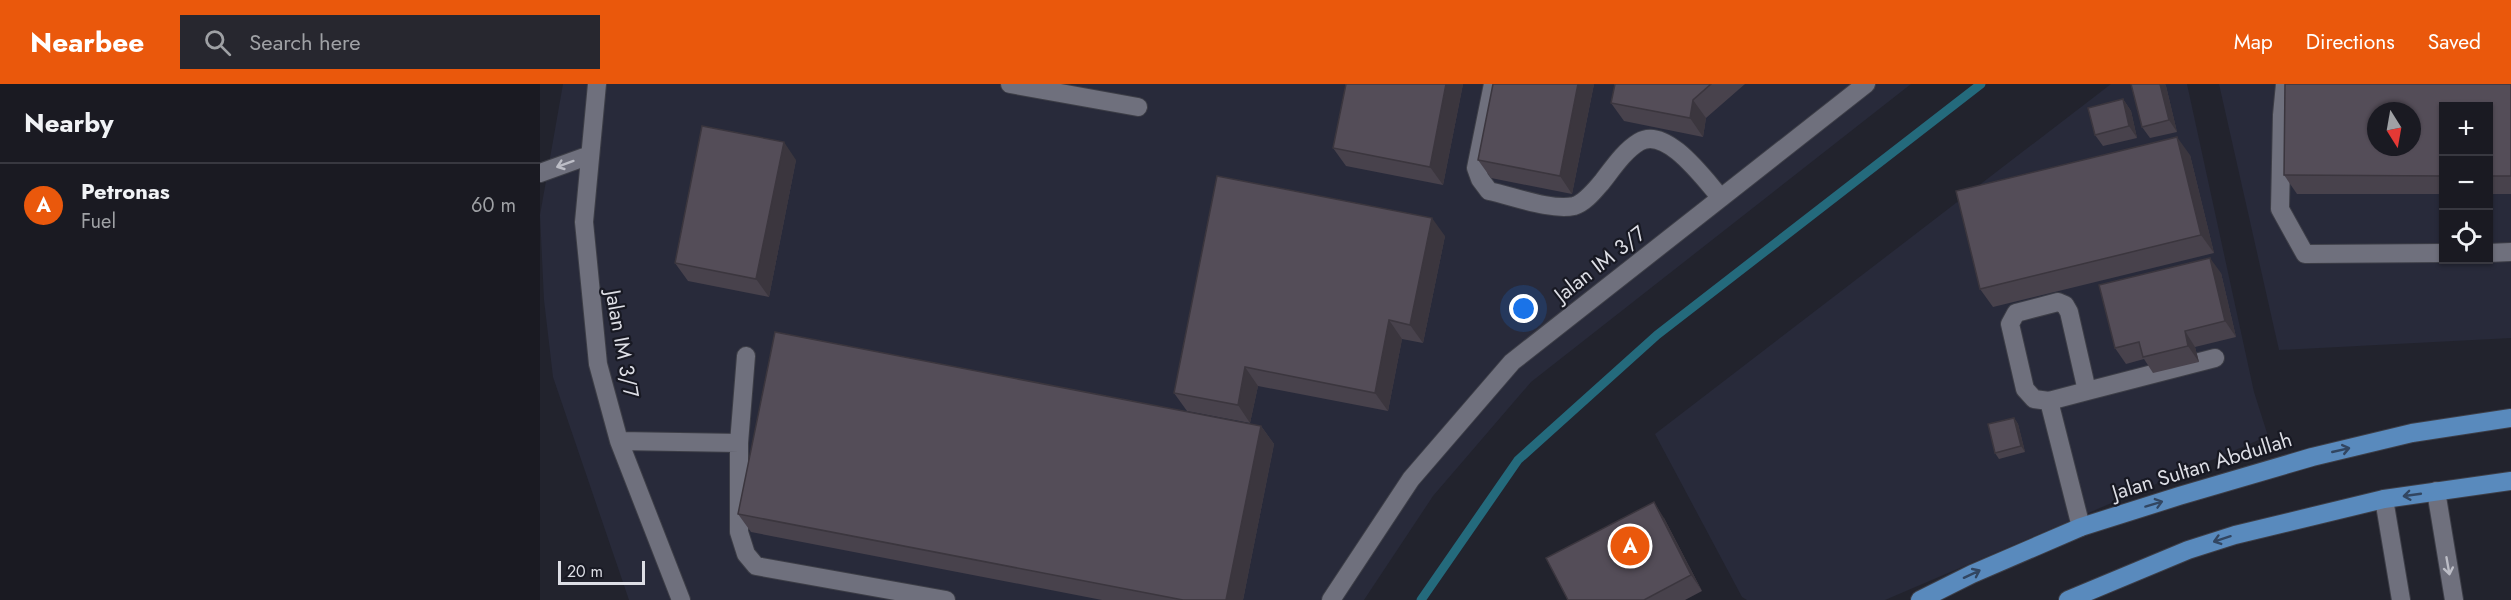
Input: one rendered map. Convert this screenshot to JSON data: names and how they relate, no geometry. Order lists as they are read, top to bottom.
{
  "streets": {
    "main road": ["Jalan Sultan Abdullah"],
    "street": ["Jalan IM 3/7"]
  },
  "scale_bar": "20 m",
  "north": "bottom",
  "page": {
    "header": "Nearbee",
    "search": "Search here",
    "nav": ["Map", "Directions", "Saved"],
    "heading": "Nearby",
    "map_buttons": ["+", "−"],
    "list": [
      {
        "mark": "A",
        "name": "Petronas",
        "note": "Fuel",
        "value": "60 m"
      }
    ],
    "pins": "A",
    "scale": "20 m"
  }
}
